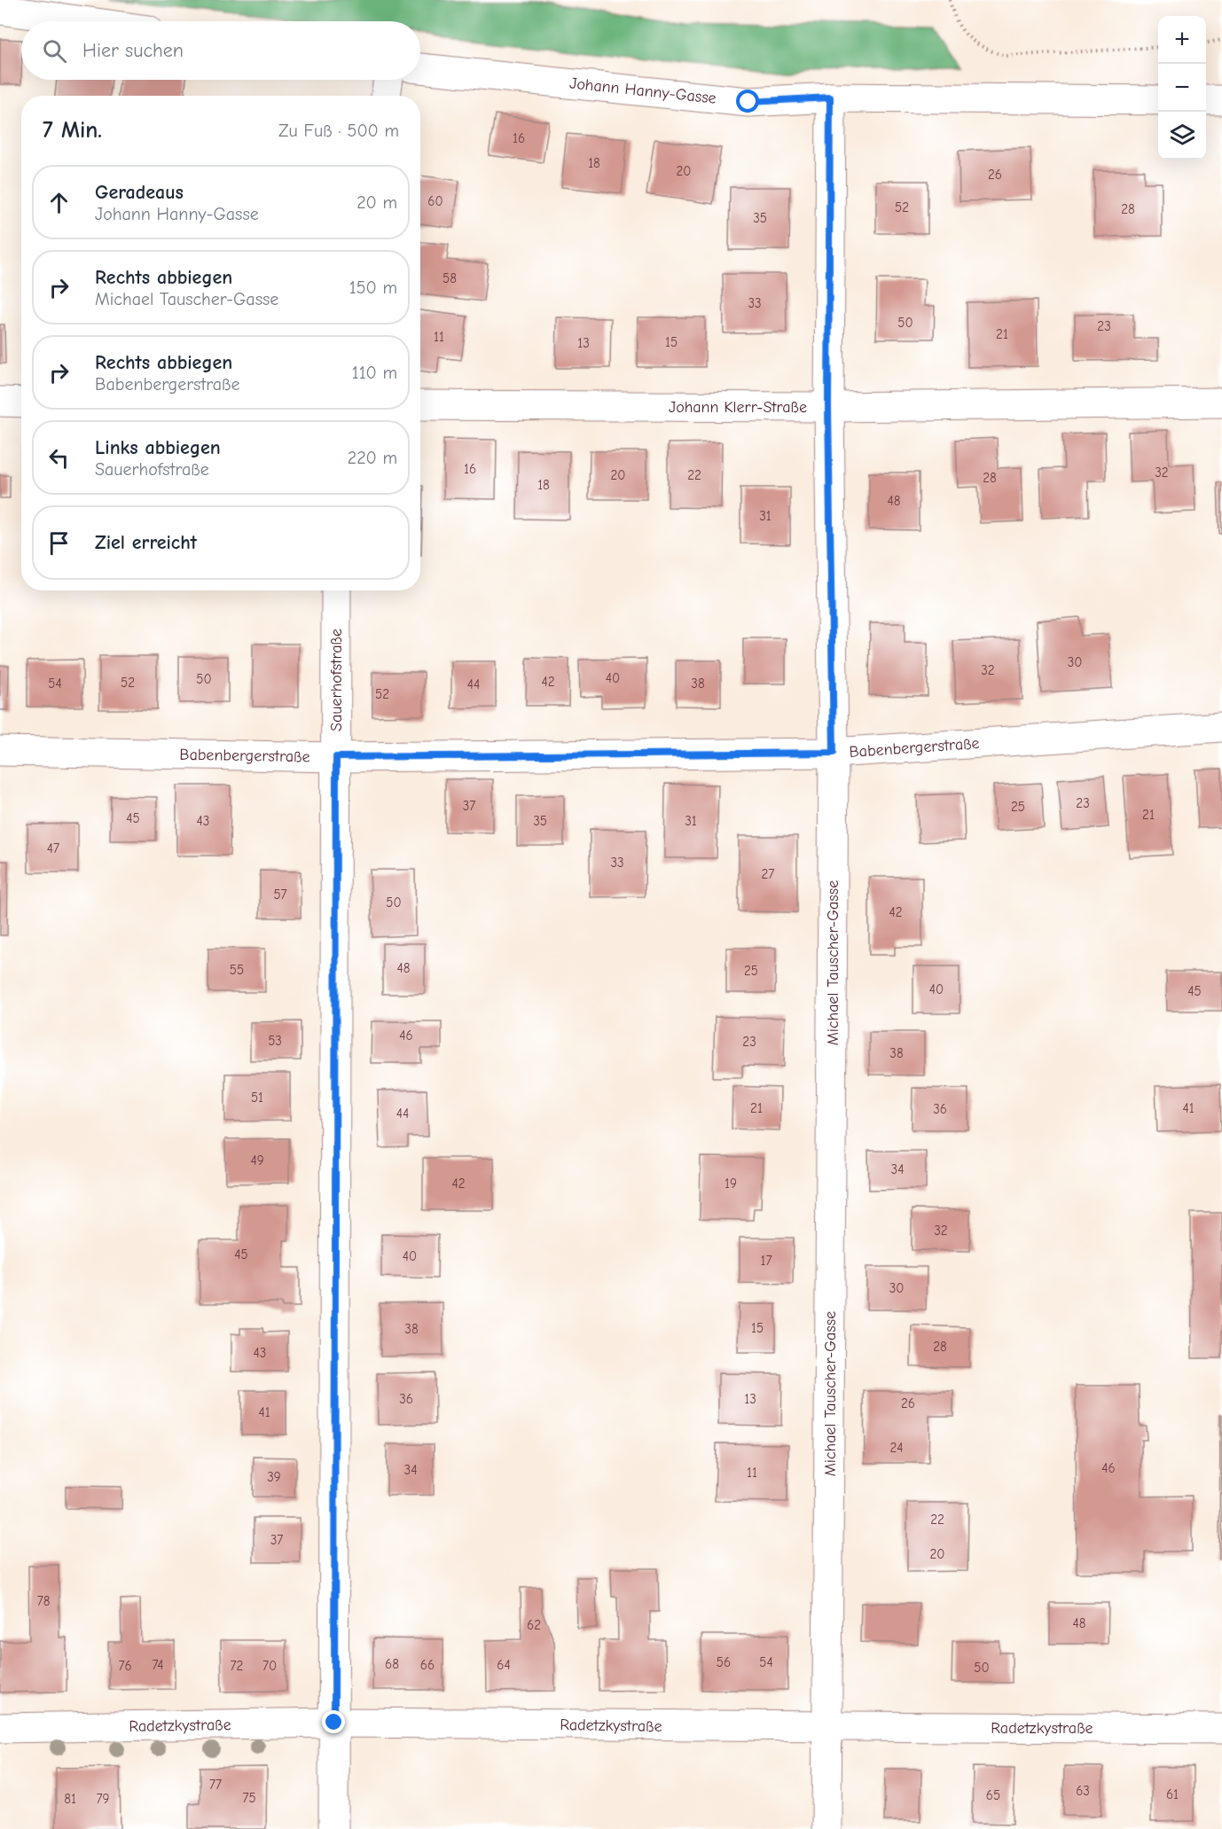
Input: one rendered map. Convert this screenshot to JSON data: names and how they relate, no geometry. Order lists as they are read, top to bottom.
{
  "streets": {
    "street": [
      "Johann Hanny-Gasse",
      "Johann Klerr-Straße",
      "Sauerhofstraße",
      "Babenbergerstraße",
      "Michael Tauscher-Gasse",
      "Radetzkystraße"
    ]
  },
  "crossings": [
    ["Johann Hanny-Gasse", "Michael Tauscher-Gasse"],
    ["Johann Klerr-Straße", "Michael Tauscher-Gasse"],
    ["Sauerhofstraße", "Babenbergerstraße"],
    ["Sauerhofstraße", "Radetzkystraße"],
    ["Babenbergerstraße", "Michael Tauscher-Gasse"],
    ["Michael Tauscher-Gasse", "Radetzkystraße"]
  ],
  "house_numbers": [
    "16",
    "18",
    "20",
    "26",
    "60",
    "52",
    "28",
    "35",
    "58",
    "33",
    "50",
    "23",
    "21",
    "11",
    "15",
    "13",
    "16",
    "32",
    "20",
    "22",
    "28",
    "18",
    "48",
    "31",
    "30",
    "32",
    "40",
    "50",
    "42",
    "52",
    "54",
    "38",
    "44",
    "52",
    "23",
    "37",
    "25",
    "21",
    "45",
    "43",
    "35",
    "31",
    "47",
    "33",
    "27",
    "57",
    "50",
    "42",
    "48",
    "55",
    "25",
    "40",
    "45",
    "46",
    "53",
    "23",
    "38",
    "51",
    "21",
    "41",
    "36",
    "44",
    "49",
    "34",
    "42",
    "19",
    "32",
    "45",
    "40",
    "17",
    "30",
    "15",
    "38",
    "28",
    "43",
    "36",
    "13",
    "26",
    "41",
    "24",
    "46",
    "34",
    "11",
    "39",
    "22",
    "37",
    "20",
    "78",
    "48",
    "62",
    "56",
    "54",
    "68",
    "74",
    "66",
    "64",
    "76",
    "72",
    "70",
    "50",
    "77",
    "63",
    "61",
    "65",
    "75",
    "81",
    "79"
  ],
  "page": {
    "map_buttons": ["+", "−"],
    "search": "Hier suchen",
    "heading": ["7 Min.", "Zu Fuß · 500 m"],
    "list": [
      ["Geradeaus", "Johann Hanny-Gasse", "20 m"],
      ["Rechts abbiegen", "Michael Tauscher-Gasse", "150 m"],
      ["Rechts abbiegen", "Babenbergerstraße", "110 m"],
      ["Links abbiegen", "Sauerhofstraße", "220 m"],
      "Ziel erreicht"
    ]
  }
}
